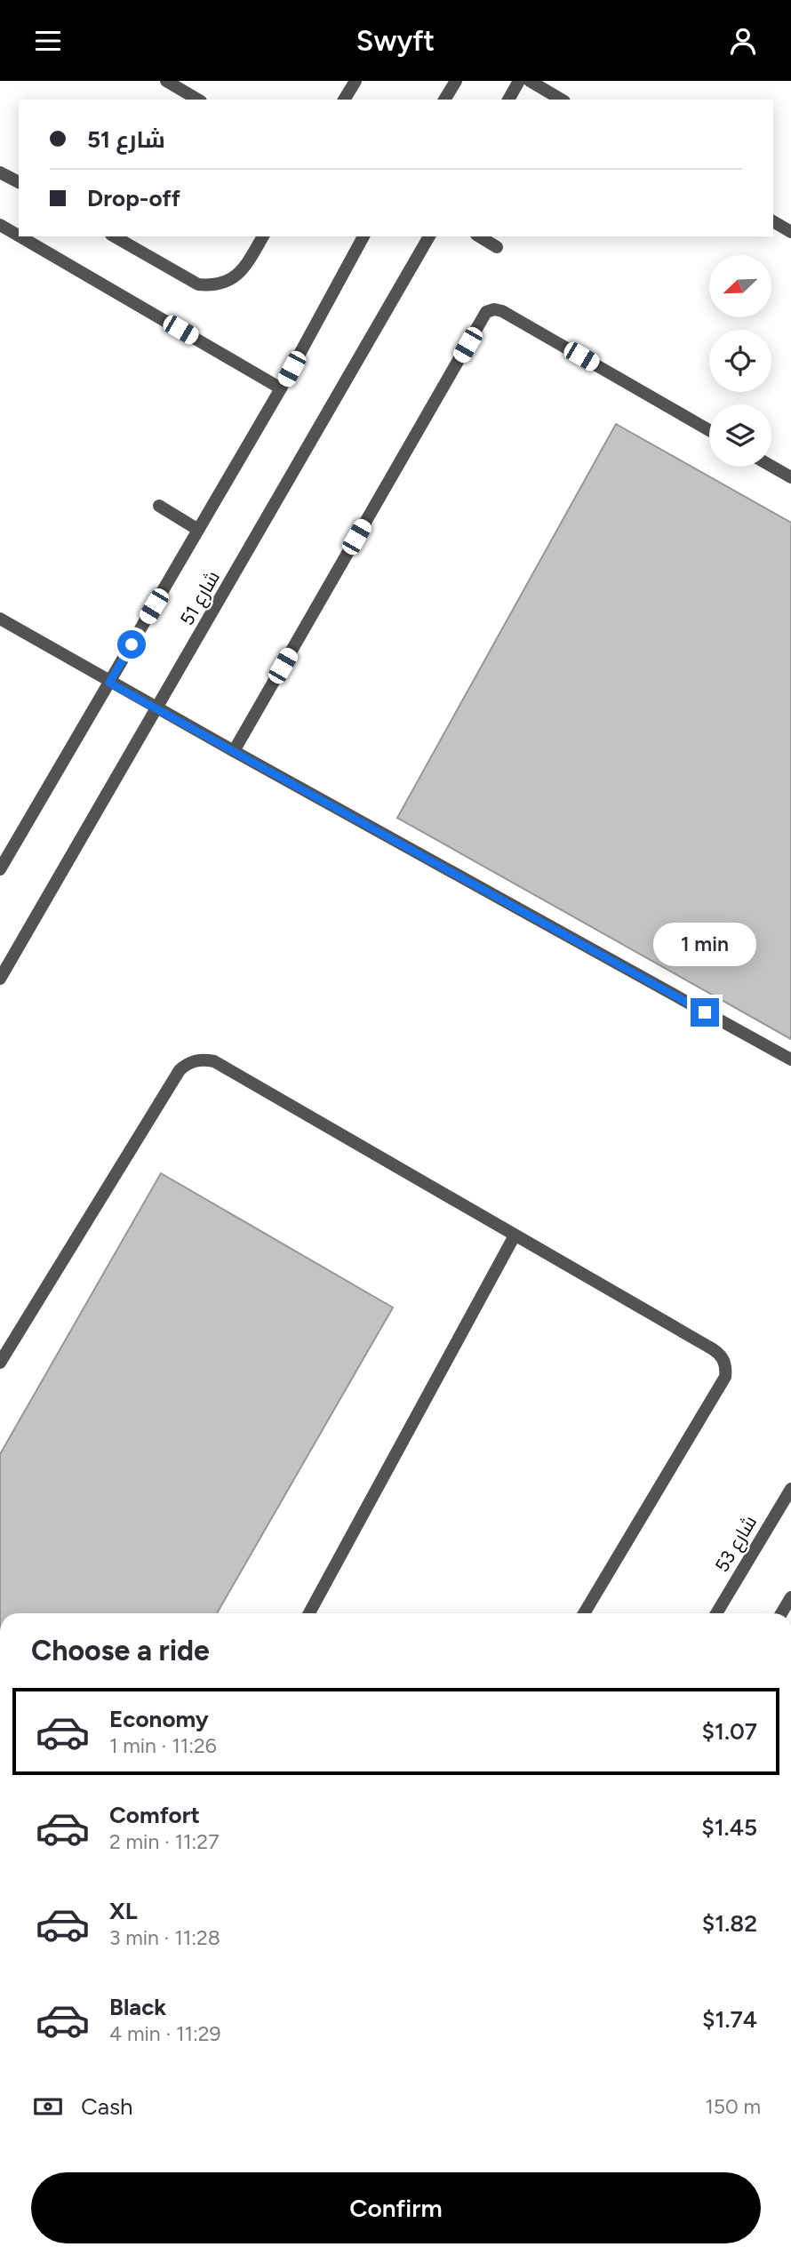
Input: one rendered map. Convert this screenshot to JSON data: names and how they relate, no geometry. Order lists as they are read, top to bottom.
{
  "streets": {
    "lane": ["شارع 51", "شارع 53"]
  },
  "north": "bottom left",
  "page": {
    "header": "Swyft",
    "banner": ["شارع 51", "Drop-off"],
    "bubble": "1 min",
    "heading": "Choose a ride",
    "list": [
      {
        "name": "Economy",
        "note": "1 min · 11:26",
        "value": "$1.07"
      },
      {
        "name": "Comfort",
        "note": "2 min · 11:27",
        "value": "$1.45"
      },
      {
        "name": "XL",
        "note": "3 min · 11:28",
        "value": "$1.82"
      },
      {
        "name": "Black",
        "note": "4 min · 11:29",
        "value": "$1.74"
      }
    ],
    "pay": ["Cash", "150 m"],
    "buttons": "Confirm"
  }
}
